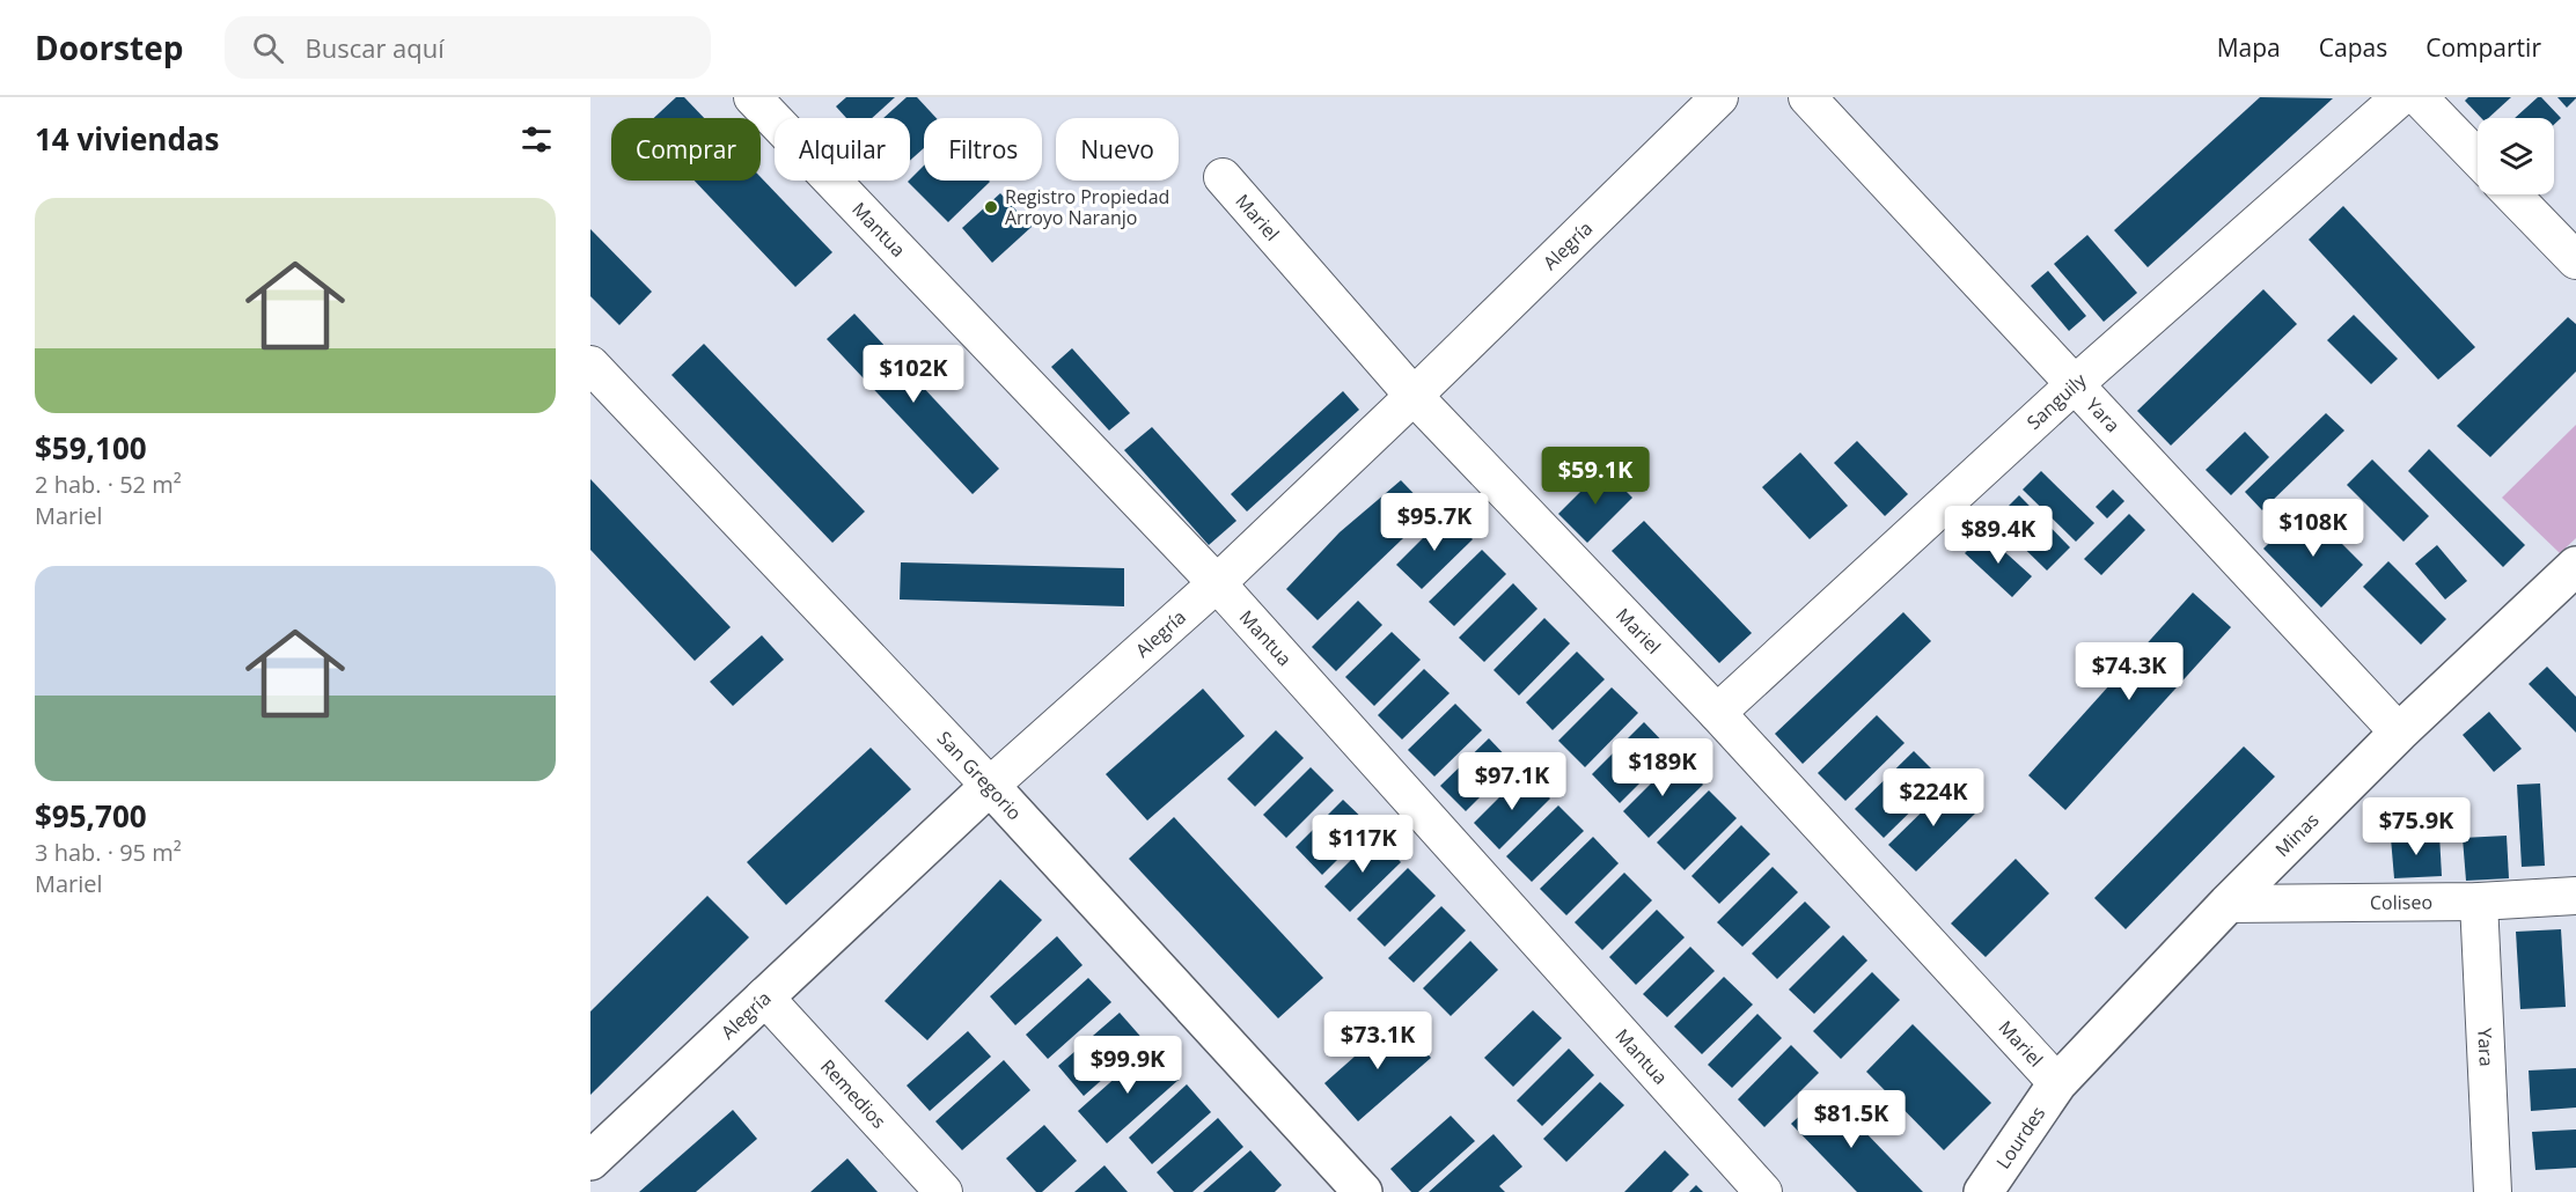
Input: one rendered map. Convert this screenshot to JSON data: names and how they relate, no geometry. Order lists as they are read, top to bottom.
{
  "streets": {
    "street": [
      "Mariel",
      "Mantua",
      "Alegría",
      "Sanguily",
      "Yara",
      "San Gregorio",
      "Minas",
      "Coliseo",
      "Remedios",
      "Lourdes"
    ]
  },
  "crossings": [
    ["Mariel", "Alegría"],
    ["Mariel", "Sanguily"],
    ["Mariel", "Minas"],
    ["Mariel", "Lourdes"],
    ["Mantua", "Alegría"],
    ["Alegría", "San Gregorio"],
    ["Alegría", "Remedios"],
    ["Sanguily", "Yara"],
    ["Yara", "Minas"],
    ["Yara", "Coliseo"],
    ["Minas", "Coliseo"],
    ["Minas", "Lourdes"]
  ],
  "places": ["Registro Propiedad Arroyo Naranjo"],
  "page": {
    "header": "Doorstep",
    "search": "Buscar aquí",
    "nav": ["Mapa", "Capas", "Compartir"],
    "heading": "14 viviendas",
    "chip": [
      "Comprar",
      "Alquilar",
      "Filtros",
      "Nuevo"
    ],
    "list": [
      {
        "name": "$59,100",
        "note": "2 hab. · 52 m² · Mariel"
      },
      {
        "name": "$95,700",
        "note": "3 hab. · 95 m² · Mariel"
      }
    ],
    "price": [
      "$102K",
      "$59.1K",
      "$95.7K",
      "$108K",
      "$89.4K",
      "$74.3K",
      "$189K",
      "$97.1K",
      "$224K",
      "$75.9K",
      "$117K",
      "$73.1K",
      "$99.9K",
      "$81.5K"
    ]
  }
}
